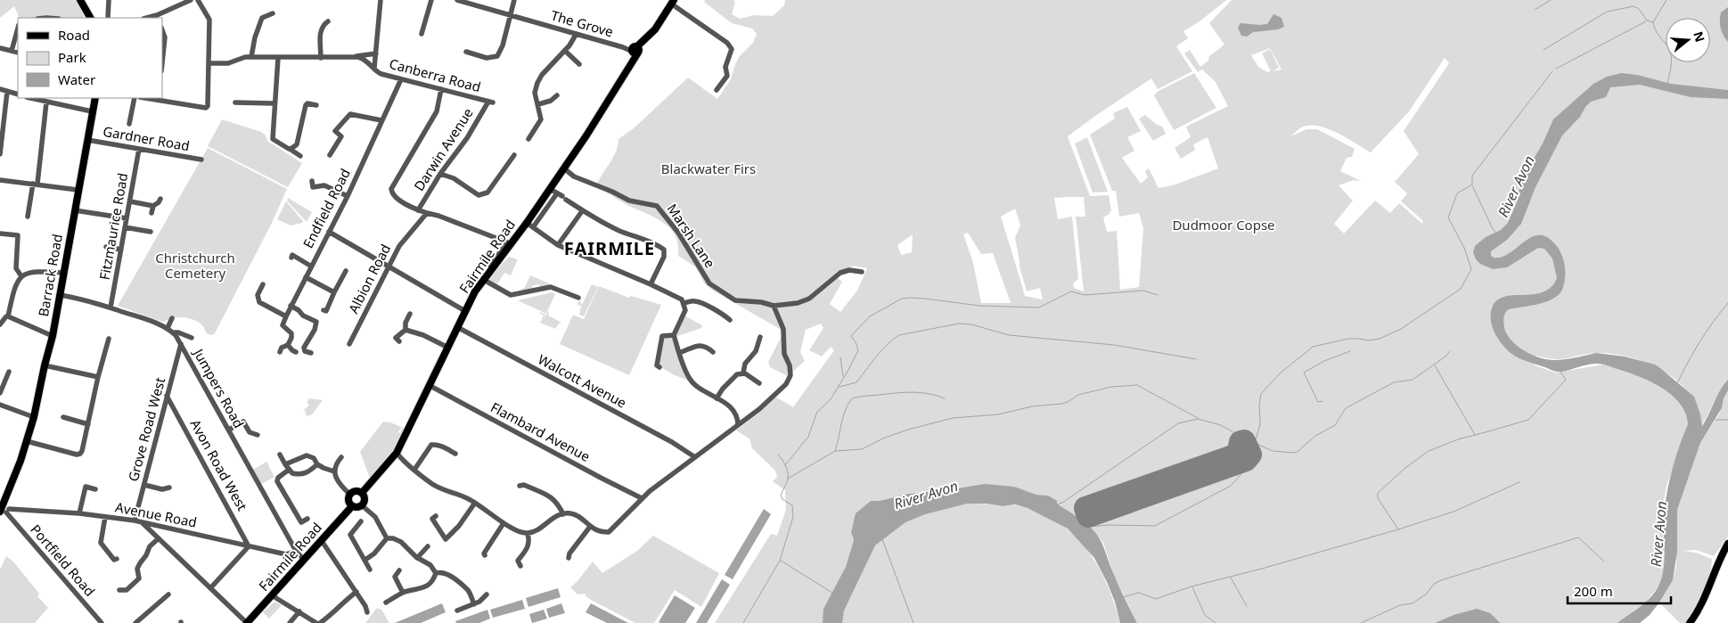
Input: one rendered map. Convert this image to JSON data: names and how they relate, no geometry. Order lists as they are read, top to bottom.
{
  "streets": {
    "main road": ["Fairmile Road", "Barrack Road"],
    "street": [
      "The Grove",
      "Canberra Road",
      "Gardner Road",
      "Darwin Avenue",
      "Endfield Road",
      "Fitzmaurice Road",
      "Marsh Lane",
      "Albion Road",
      "Walcott Avenue",
      "Jumpers Road",
      "Grove Road West",
      "Flambard Avenue",
      "Avon Road West",
      "Avenue Road",
      "Portfield Road"
    ]
  },
  "crossings": [
    ["The Grove", "Fairmile Road"],
    ["Canberra Road", "Darwin Avenue"],
    ["Canberra Road", "Endfield Road"],
    ["Gardner Road", "Fitzmaurice Road"],
    ["Gardner Road", "Barrack Road"],
    ["Fitzmaurice Road", "Jumpers Road"],
    ["Marsh Lane", "Fairmile Road"],
    ["Fairmile Road", "Walcott Avenue"],
    ["Fairmile Road", "Jumpers Road"],
    ["Fairmile Road", "Flambard Avenue"],
    ["Barrack Road", "Jumpers Road"],
    ["Barrack Road", "Avenue Road"],
    ["Barrack Road", "Portfield Road"],
    ["Jumpers Road", "Grove Road West"],
    ["Jumpers Road", "Avenue Road"],
    ["Grove Road West", "Avon Road West"],
    ["Grove Road West", "Avenue Road"],
    ["Avon Road West", "Avenue Road"],
    ["Avenue Road", "Portfield Road"]
  ],
  "districts": ["FAIRMILE"],
  "water": ["River Avon"],
  "parks": ["Blackwater Firs", "Dudmoor Copse", "Christchurch Cemetery"],
  "legend": ["Road", "Park", "Water"],
  "scale_bar": "200 m",
  "north": "right"
}
